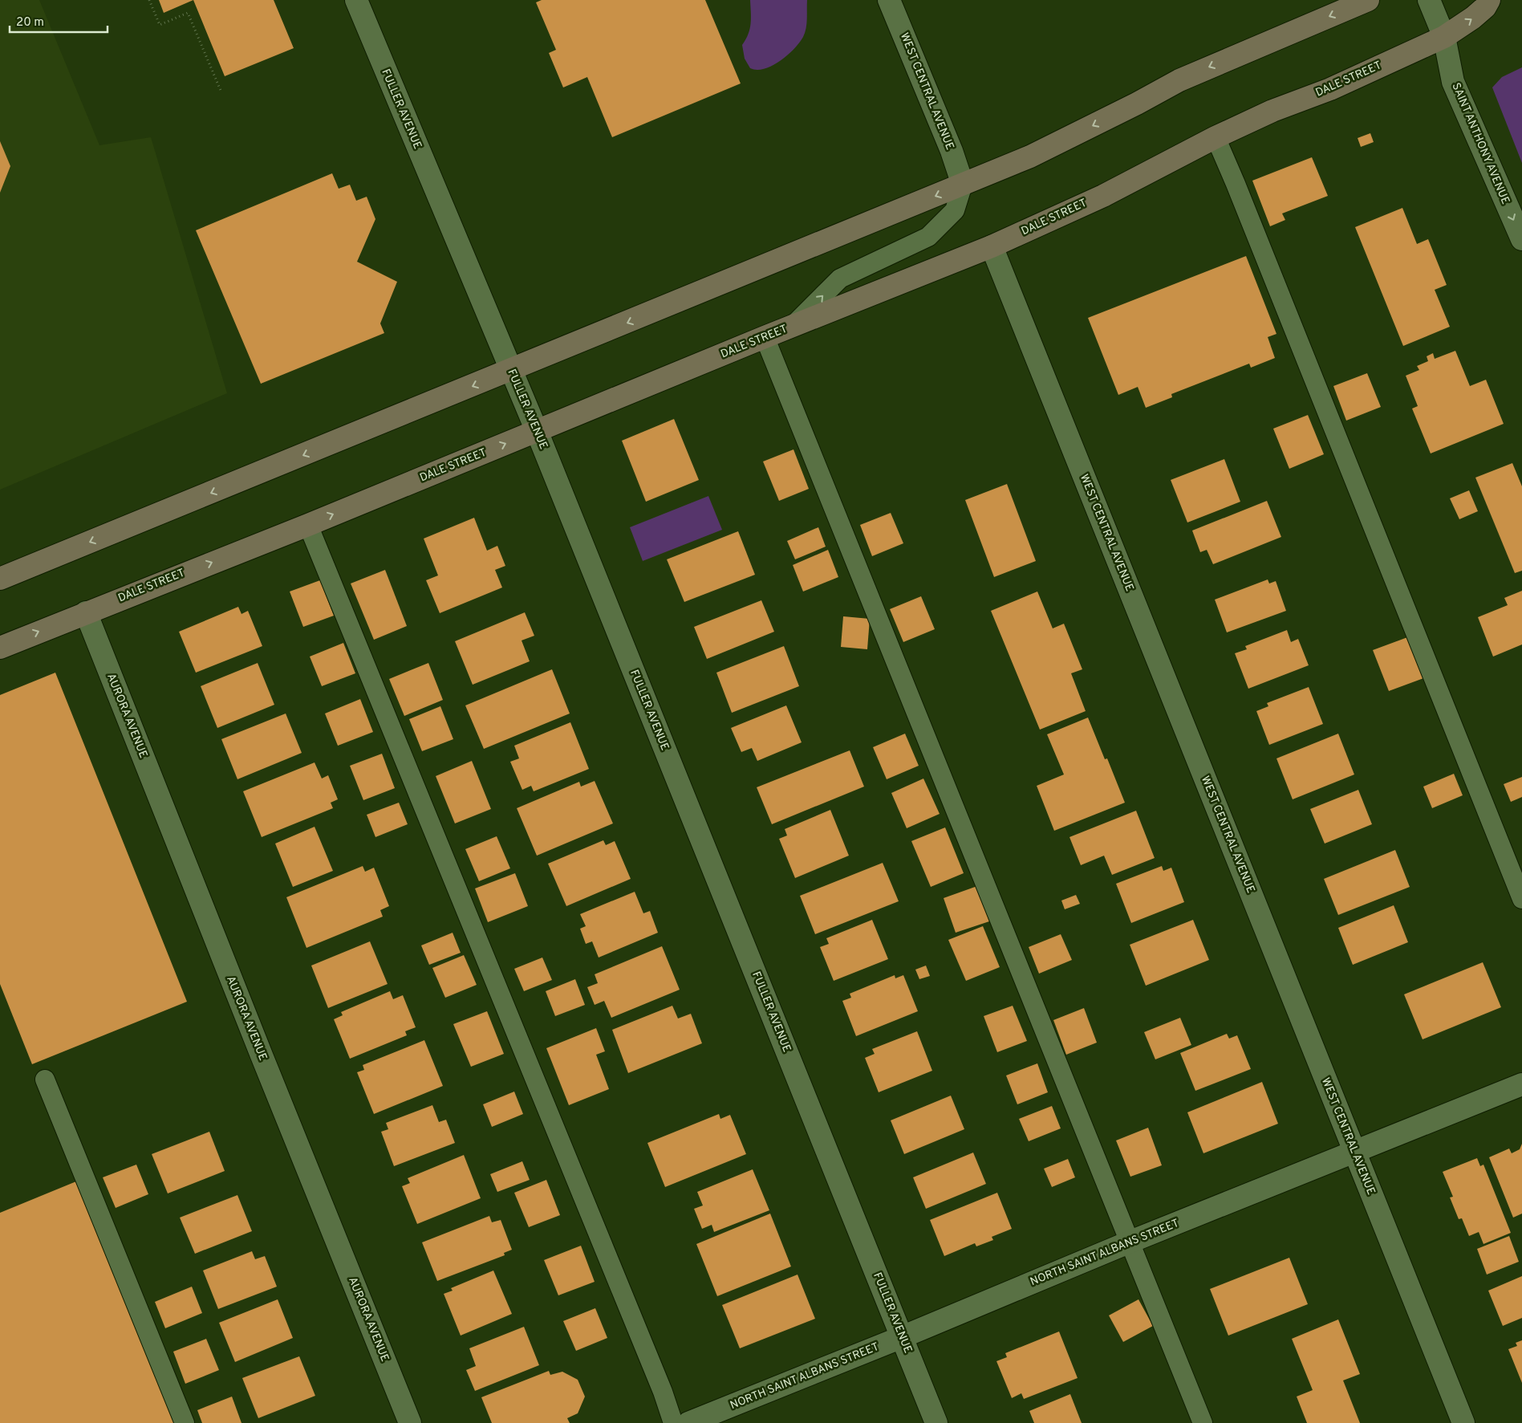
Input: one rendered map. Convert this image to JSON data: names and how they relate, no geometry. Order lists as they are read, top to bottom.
{
  "streets": {
    "main road": ["DALE STREET"],
    "street": [
      "WEST CENTRAL AVENUE",
      "FULLER AVENUE",
      "SAINT ANTHONY AVENUE",
      "AURORA AVENUE",
      "NORTH SAINT ALBANS STREET"
    ]
  },
  "crossings": [
    ["DALE STREET", "WEST CENTRAL AVENUE"],
    ["DALE STREET", "FULLER AVENUE"],
    ["DALE STREET", "SAINT ANTHONY AVENUE"],
    ["DALE STREET", "AURORA AVENUE"],
    ["WEST CENTRAL AVENUE", "NORTH SAINT ALBANS STREET"],
    ["FULLER AVENUE", "NORTH SAINT ALBANS STREET"]
  ],
  "one_way": ["SAINT ANTHONY AVENUE"],
  "scale_bar": "20 m"
}
